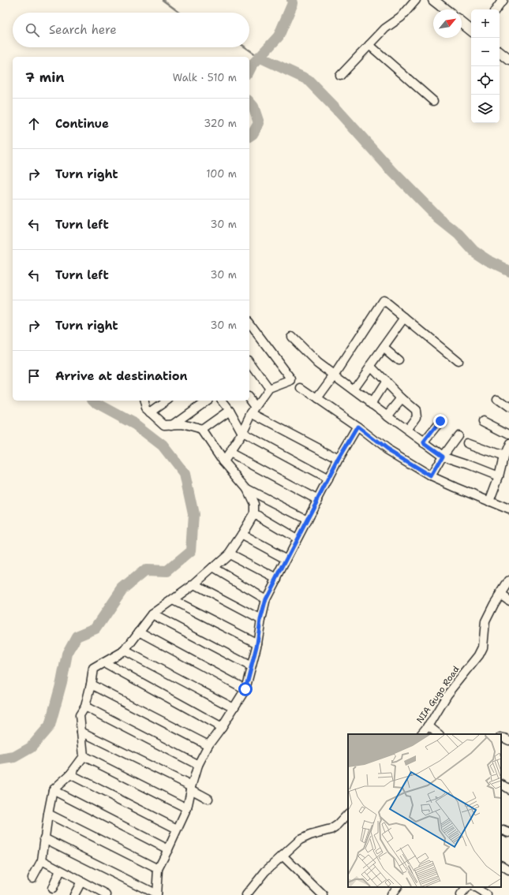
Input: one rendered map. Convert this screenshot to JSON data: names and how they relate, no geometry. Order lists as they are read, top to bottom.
{
  "streets": {
    "street": ["NIA Gugo Road"]
  },
  "north": "top right",
  "page": {
    "map_buttons": ["+", "−"],
    "search": "Search here",
    "heading": ["7 min", "Walk · 510 m"],
    "list": [
      ["Continue", "320 m"],
      ["Turn right", "100 m"],
      ["Turn left", "30 m"],
      ["Turn left", "30 m"],
      ["Turn right", "30 m"],
      "Arrive at destination"
    ]
  }
}
